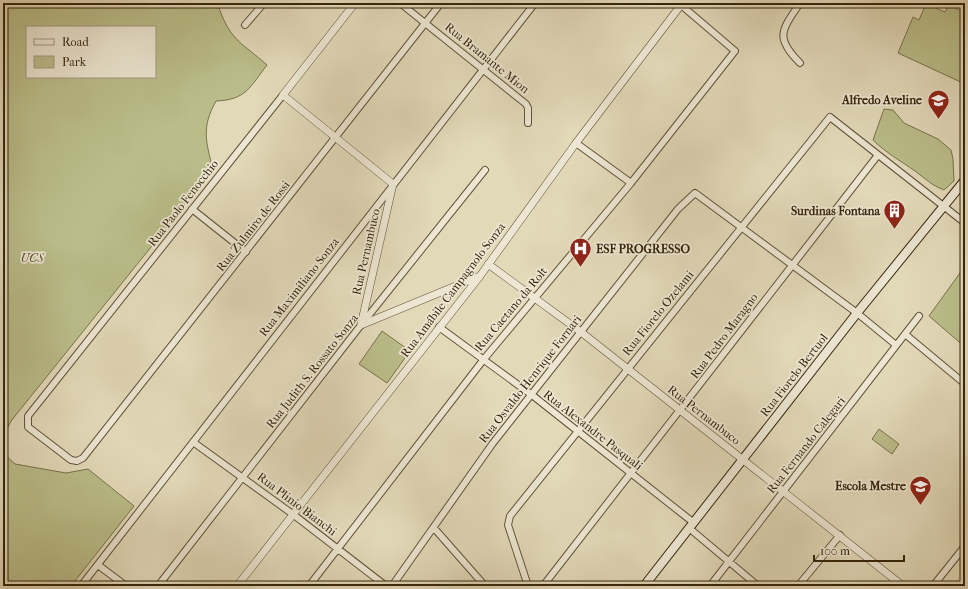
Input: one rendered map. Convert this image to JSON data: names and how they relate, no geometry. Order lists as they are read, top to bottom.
{
  "streets": {
    "main road": ["Rua Fiorelo Bertuol"],
    "street": [
      "Rua Bramante Mion",
      "Rua Paolo Fenocchio",
      "Rua Zulmiro de Rossi",
      "Rua Pernambuco",
      "Rua Maximiliano Sonza",
      "Rua Amábile Campagnolo Sonza",
      "Rua Caetano da Rolt",
      "Rua Fiorelo Ozelami",
      "Rua Pedro Maragno",
      "Rua Judith S. Rossato Sonza",
      "Rua Osvaldo Henrique Fornari",
      "Rua Alexandre Pasquali",
      "Rua Fernando Calegari",
      "Rua Plinio Bianchi"
    ]
  },
  "crossings": [
    ["Rua Bramante Mion", "Rua Zulmiro de Rossi"],
    ["Rua Bramante Mion", "Rua Maximiliano Sonza"],
    ["Rua Paolo Fenocchio", "Rua Zulmiro de Rossi"],
    ["Rua Pernambuco", "Rua Maximiliano Sonza"],
    ["Rua Pernambuco", "Rua Amábile Campagnolo Sonza"],
    ["Rua Pernambuco", "Rua Caetano da Rolt"],
    ["Rua Pernambuco", "Rua Fiorelo Ozelami"],
    ["Rua Pernambuco", "Rua Pedro Maragno"],
    ["Rua Pernambuco", "Rua Judith S. Rossato Sonza"],
    ["Rua Pernambuco", "Rua Fiorelo Bertuol"],
    ["Rua Pernambuco", "Rua Osvaldo Henrique Fornari"],
    ["Rua Pernambuco", "Rua Fernando Calegari"],
    ["Rua Maximiliano Sonza", "Rua Plinio Bianchi"],
    ["Rua Amábile Campagnolo Sonza", "Rua Caetano da Rolt"],
    ["Rua Amábile Campagnolo Sonza", "Rua Alexandre Pasquali"],
    ["Rua Amábile Campagnolo Sonza", "Rua Plinio Bianchi"],
    ["Rua Caetano da Rolt", "Rua Alexandre Pasquali"],
    ["Rua Caetano da Rolt", "Rua Plinio Bianchi"],
    ["Rua Fiorelo Ozelami", "Rua Pedro Maragno"],
    ["Rua Fiorelo Ozelami", "Rua Osvaldo Henrique Fornari"],
    ["Rua Fiorelo Ozelami", "Rua Alexandre Pasquali"],
    ["Rua Pedro Maragno", "Rua Alexandre Pasquali"],
    ["Rua Judith S. Rossato Sonza", "Rua Plinio Bianchi"],
    ["Rua Fiorelo Bertuol", "Rua Alexandre Pasquali"],
    ["Rua Osvaldo Henrique Fornari", "Rua Alexandre Pasquali"],
    ["Rua Alexandre Pasquali", "Rua Fernando Calegari"]
  ],
  "parks": ["UCS"],
  "places": {
    "school or university": ["Alfredo Aveline", "Escola Mestre"],
    "building": ["Surdinas Fontana"],
    "hospital": ["ESF PROGRESSO"]
  },
  "legend": ["Road", "Park"],
  "scale_bar": "100 m"
}
